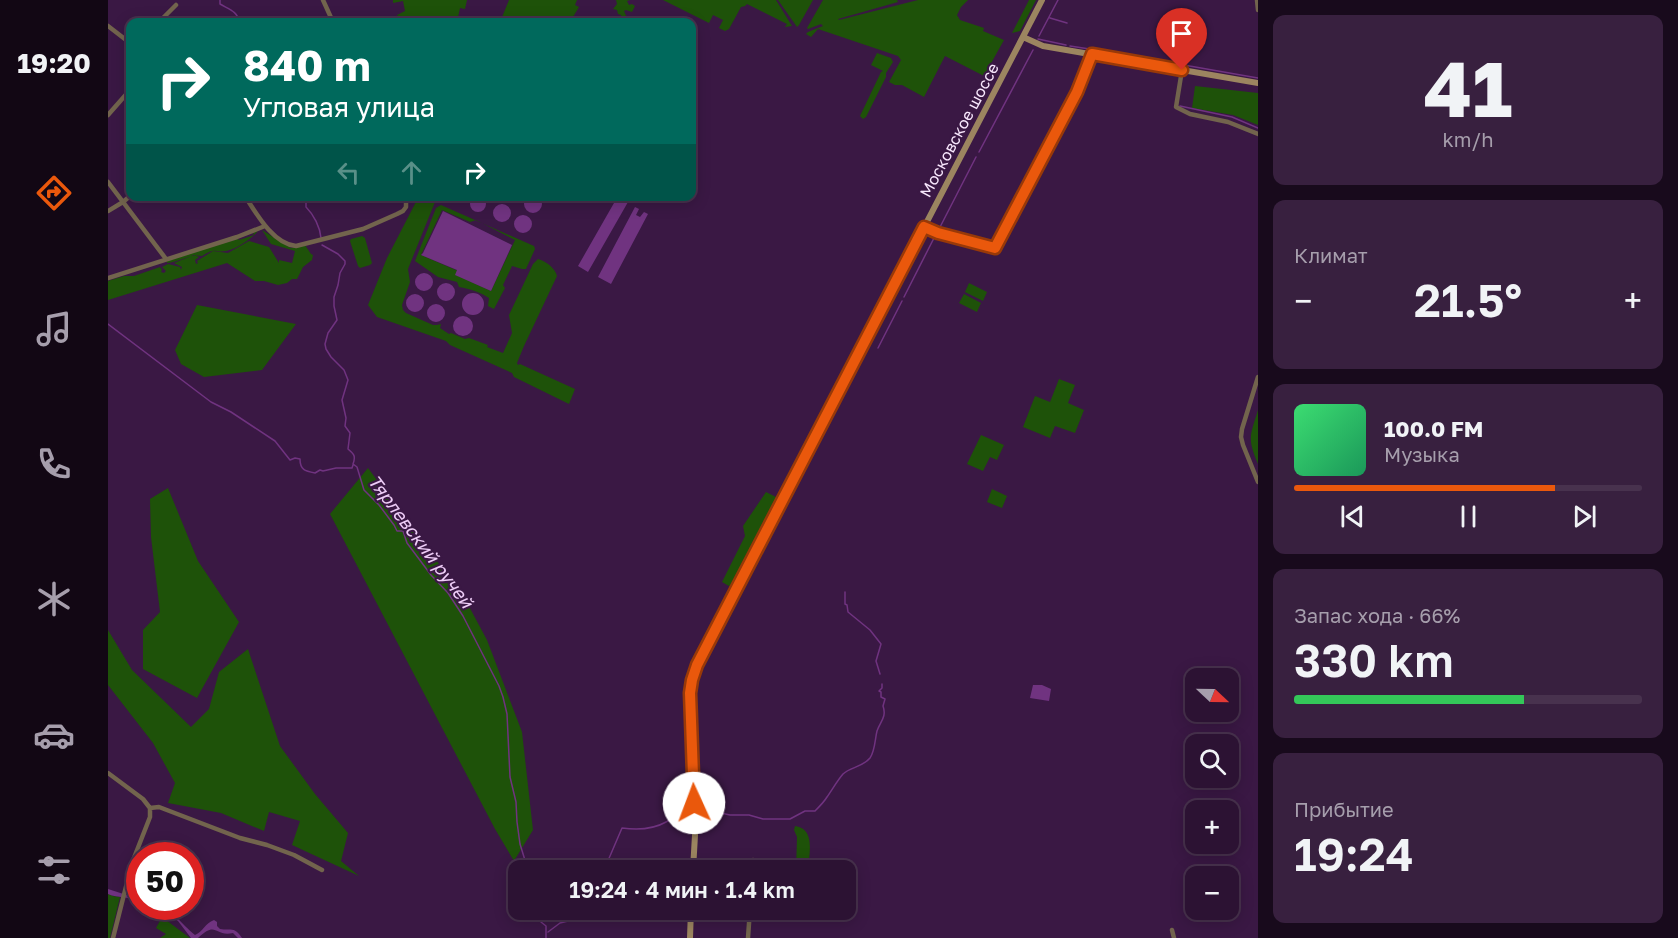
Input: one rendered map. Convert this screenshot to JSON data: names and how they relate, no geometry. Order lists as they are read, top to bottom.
{
  "streets": {
    "main road": ["Московское шоссе"]
  },
  "water": ["Тярлевский ручей"],
  "north": "right",
  "page": {
    "tabs": "19:20",
    "tile": [
      ["41", "km/h"],
      "Климат",
      ["Запас хода · 66%", "330 km"],
      ["Прибытие", "19:24"]
    ],
    "turn": ["840 m", "Угловая улица"],
    "heat": ["−", "21.5°", "+"],
    "song": ["100.0 FM", "Музыка"],
    "map_buttons": ["+", "−"],
    "limit": "50",
    "trip": "19:24 · 4 мин · 1.4 km"
  }
}
